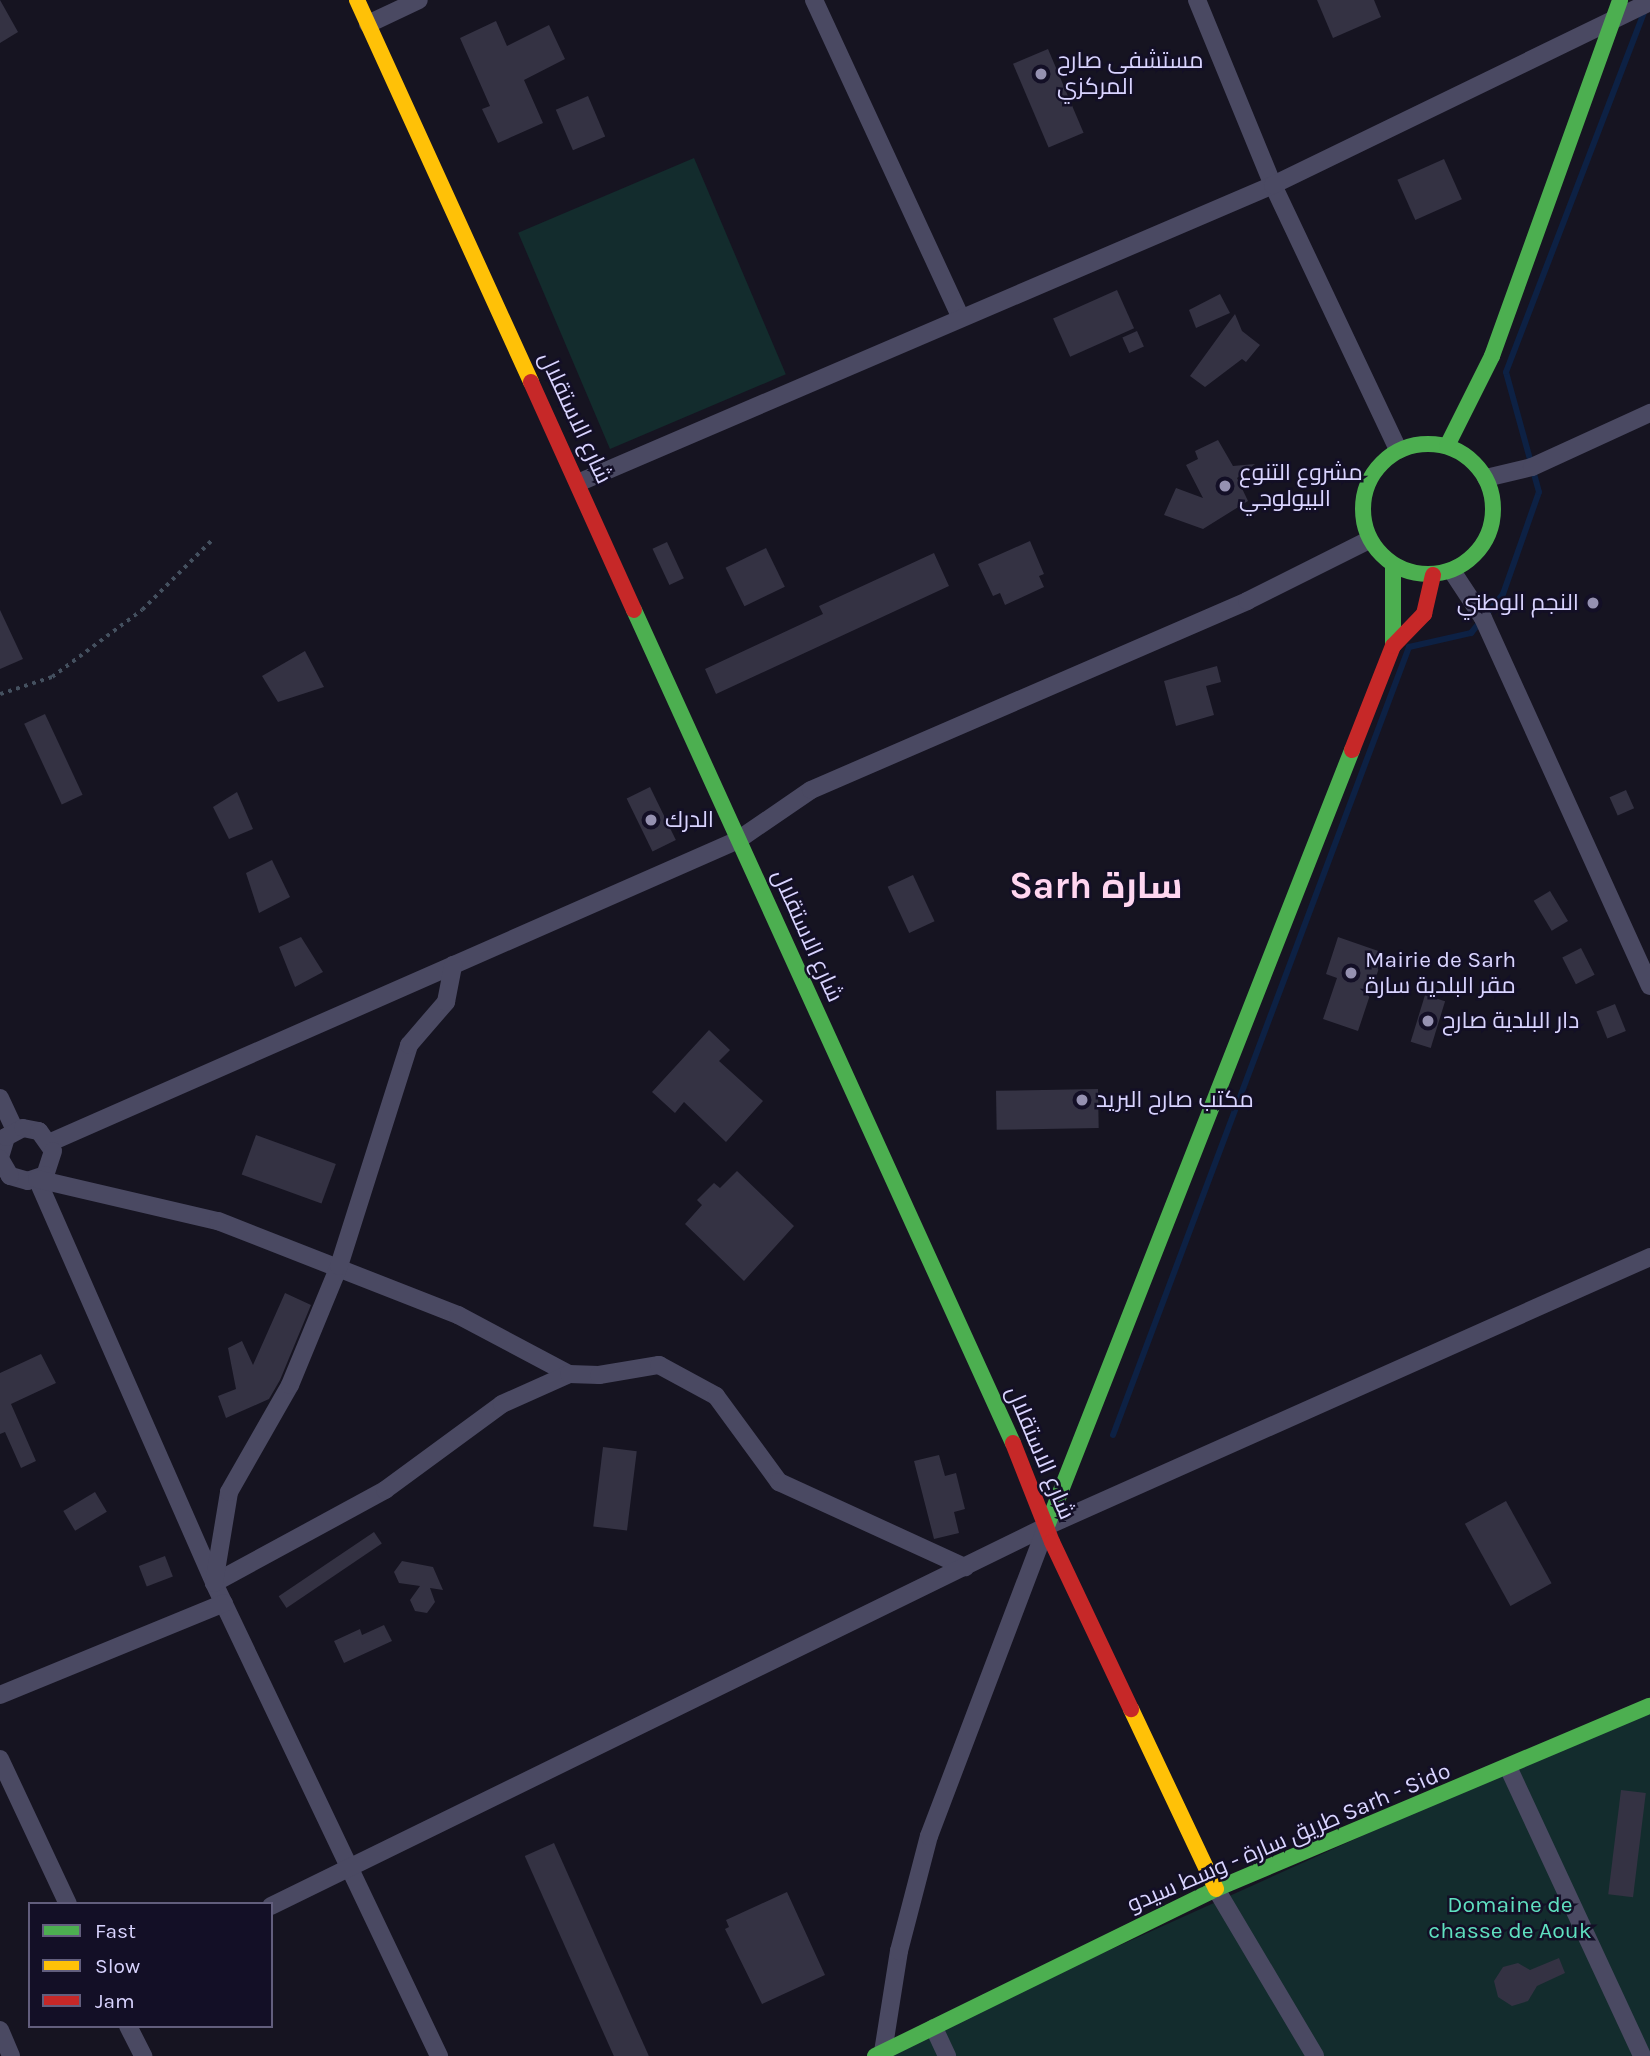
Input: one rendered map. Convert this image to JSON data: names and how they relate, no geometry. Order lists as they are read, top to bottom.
{
  "streets": {
    "street": ["شارع الاستقلال", "طريق سارة - وسط سيدو Sarh - Sido"]
  },
  "crossings": [
    ["شارع الاستقلال", "طريق سارة - وسط سيدو Sarh - Sido"]
  ],
  "districts": ["Sarh سارة"],
  "parks": ["Domaine de chasse de Aouk"],
  "places": [
    "مستشفى صارح المركزي",
    "مشروع التنوع البيولوجي",
    "النجم الوطني",
    "الدرك",
    "Mairie de Sarh مقر البلدية سارة",
    "دار البلدية صارح",
    "مكتب صارح البريد"
  ],
  "legend": ["Fast", "Slow", "Jam"]
}
